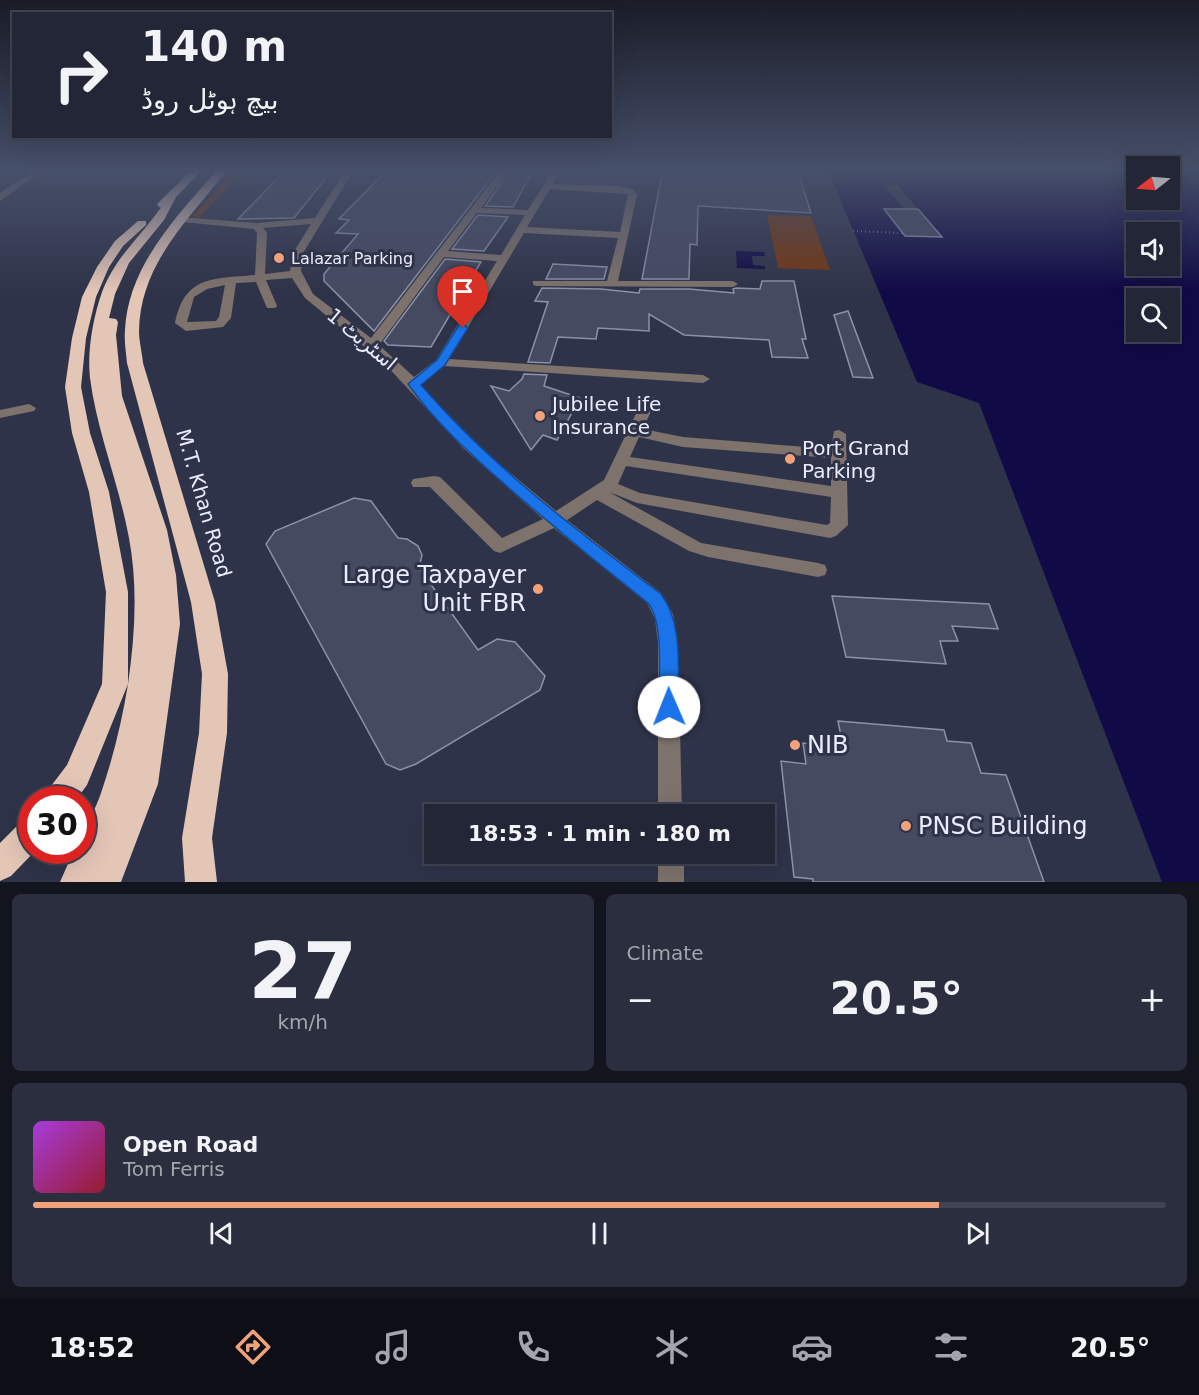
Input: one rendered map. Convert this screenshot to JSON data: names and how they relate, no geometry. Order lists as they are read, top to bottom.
{
  "streets": {
    "highway": ["M.T. Khan Road"],
    "street": ["اسٹریٹ 1"]
  },
  "places": [
    "Lalazar Parking",
    "Jubilee Life Insurance",
    "Port Grand Parking",
    "Large Taxpayer Unit FBR",
    "NIB",
    "PNSC Building"
  ],
  "north": "left",
  "page": {
    "turn": ["140 m", "بیچ ہوٹل روڈ"],
    "limit": "30",
    "trip": "18:53 · 1 min · 180 m",
    "tile": [
      ["27", "km/h"],
      "Climate"
    ],
    "heat": ["−", "20.5°", "+"],
    "song": ["Open Road", "Tom Ferris"],
    "tabs": ["18:52", "20.5°"]
  }
}
